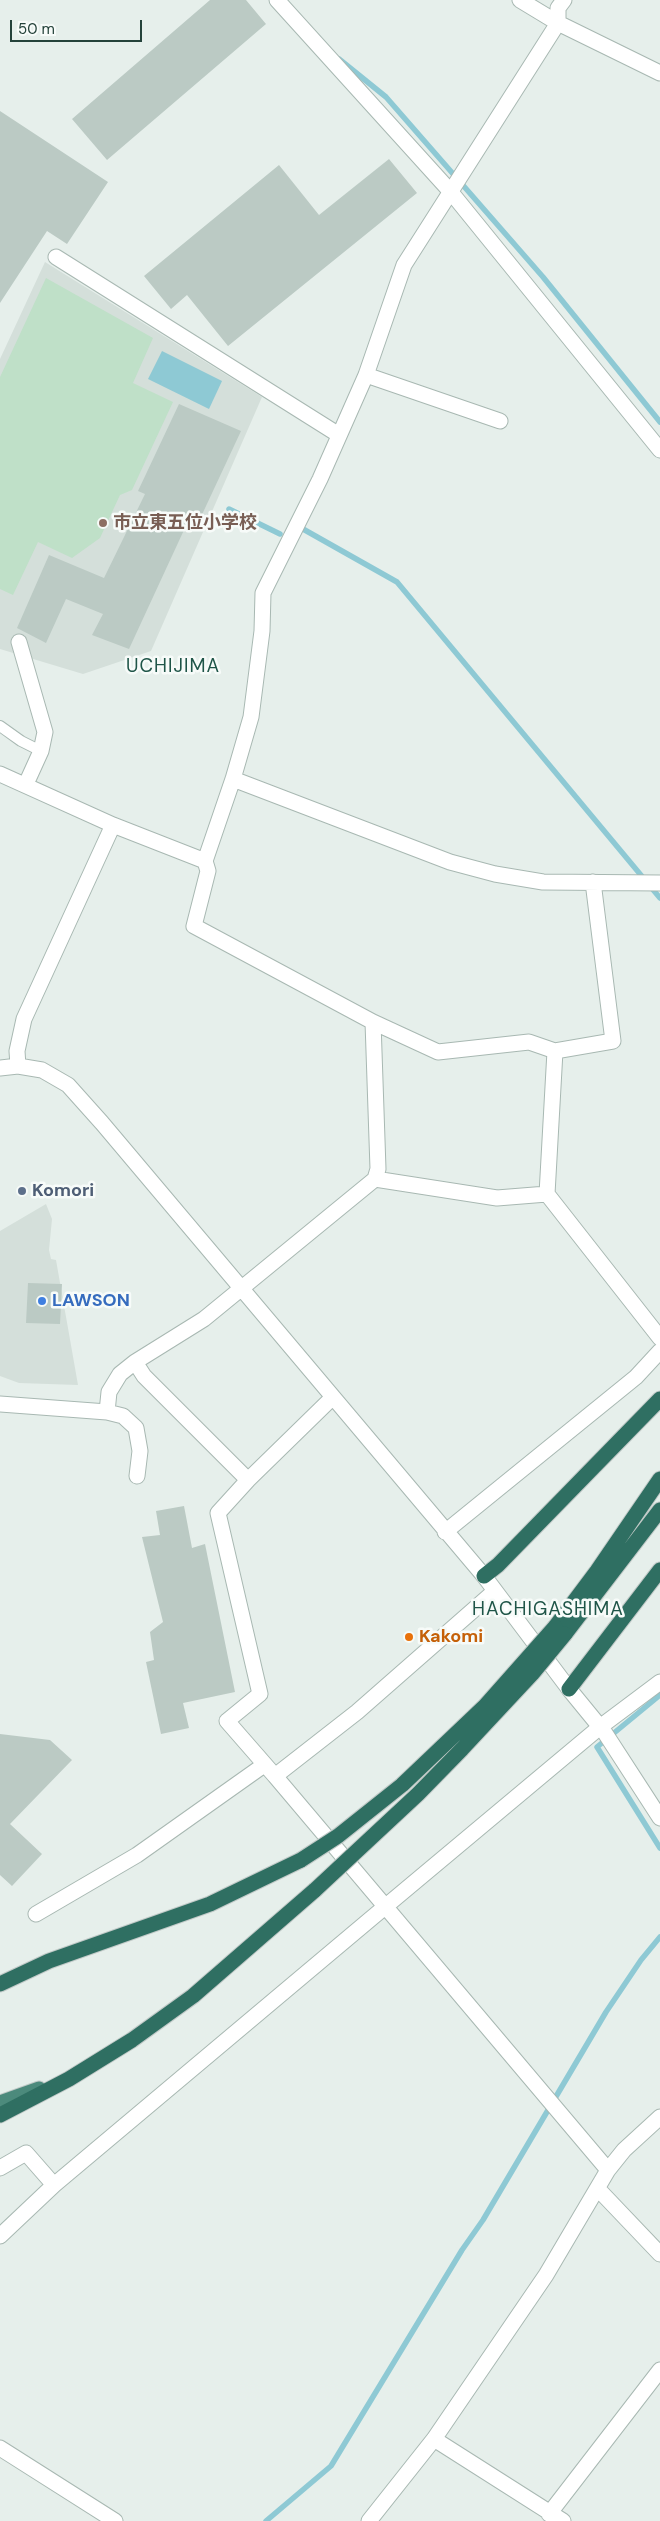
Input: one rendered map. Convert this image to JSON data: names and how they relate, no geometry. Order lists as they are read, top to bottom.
{
  "districts": ["UCHIJIMA", "HACHIGASHIMA"],
  "places": [
    "市立東五位小学校",
    "Komori",
    "LAWSON",
    "Kakomi"
  ],
  "scale_bar": "50 m"
}
